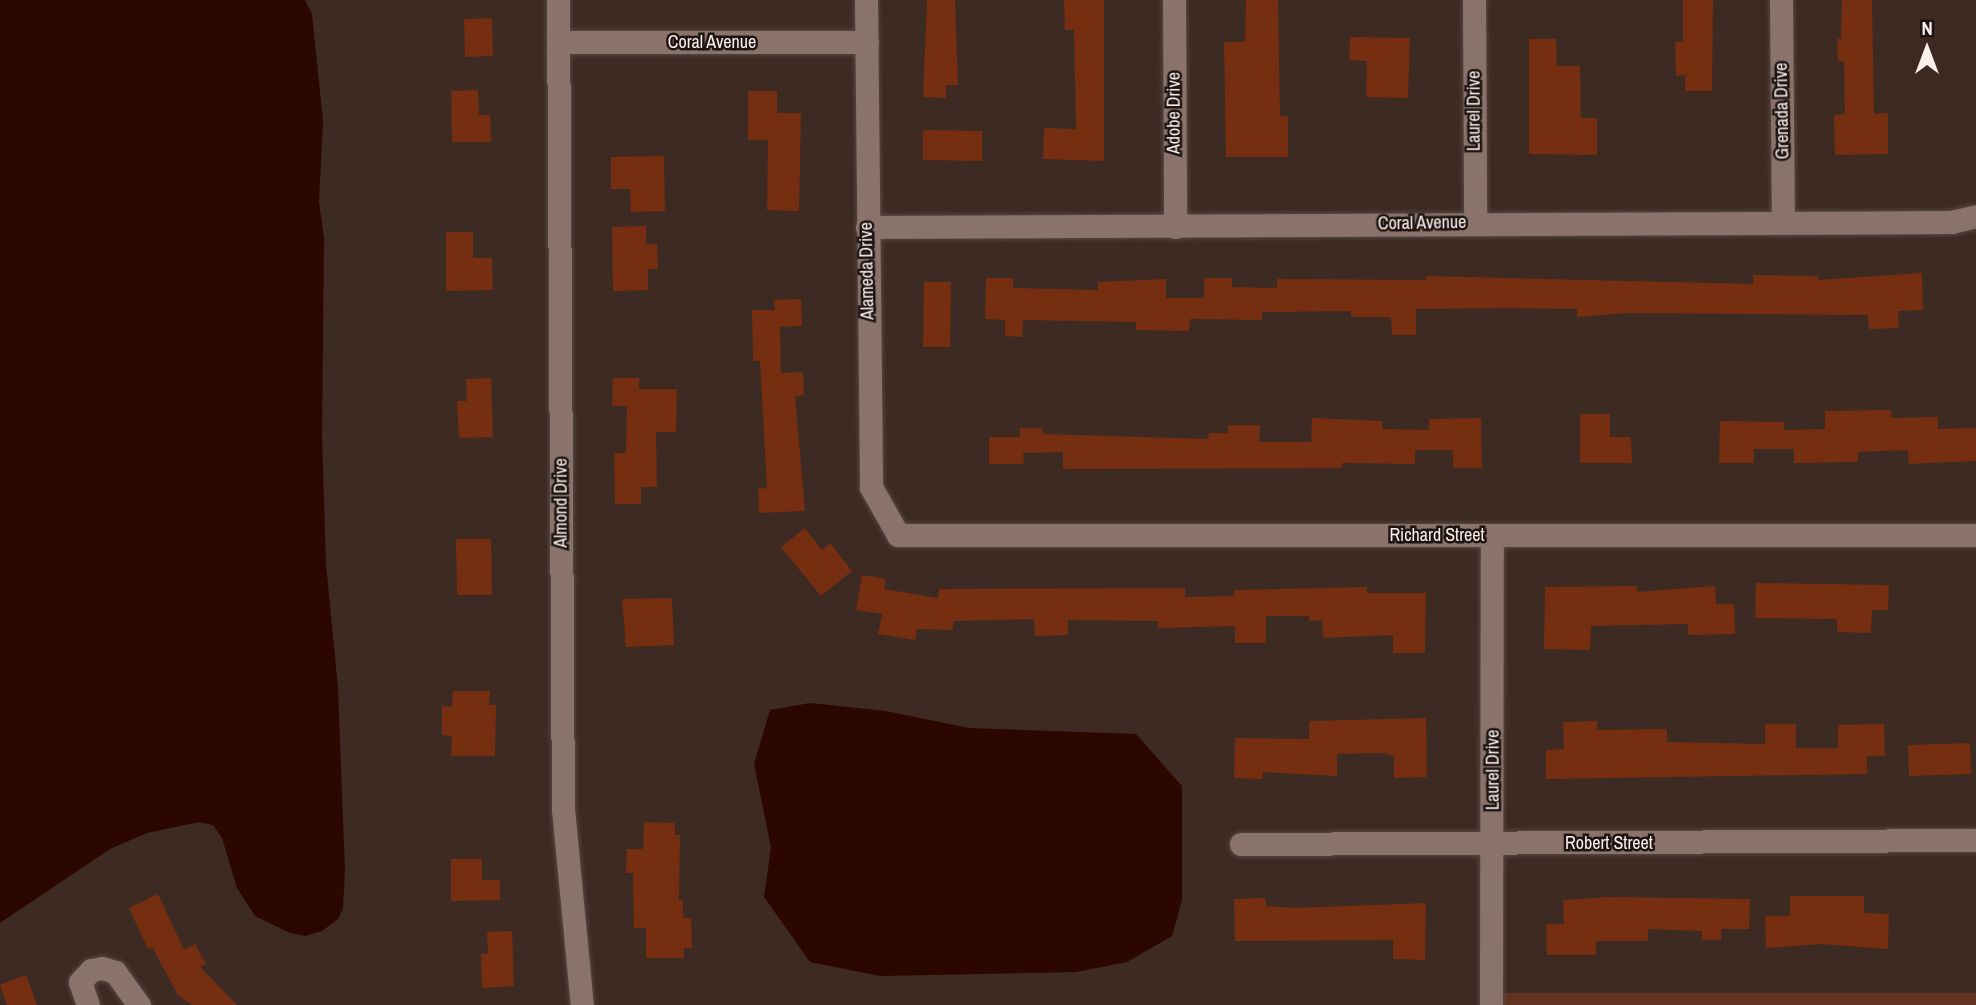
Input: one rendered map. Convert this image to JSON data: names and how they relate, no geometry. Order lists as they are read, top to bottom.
{
  "streets": {
    "street": [
      "Coral Avenue",
      "Laurel Drive",
      "Grenada Drive",
      "Adobe Drive",
      "Alameda Drive",
      "Almond Drive",
      "Richard Street",
      "Robert Street"
    ]
  },
  "crossings": [
    ["Coral Avenue", "Laurel Drive"],
    ["Coral Avenue", "Grenada Drive"],
    ["Coral Avenue", "Adobe Drive"],
    ["Coral Avenue", "Alameda Drive"],
    ["Coral Avenue", "Almond Drive"],
    ["Laurel Drive", "Richard Street"],
    ["Laurel Drive", "Robert Street"],
    ["Alameda Drive", "Richard Street"]
  ],
  "north": "top"
}
